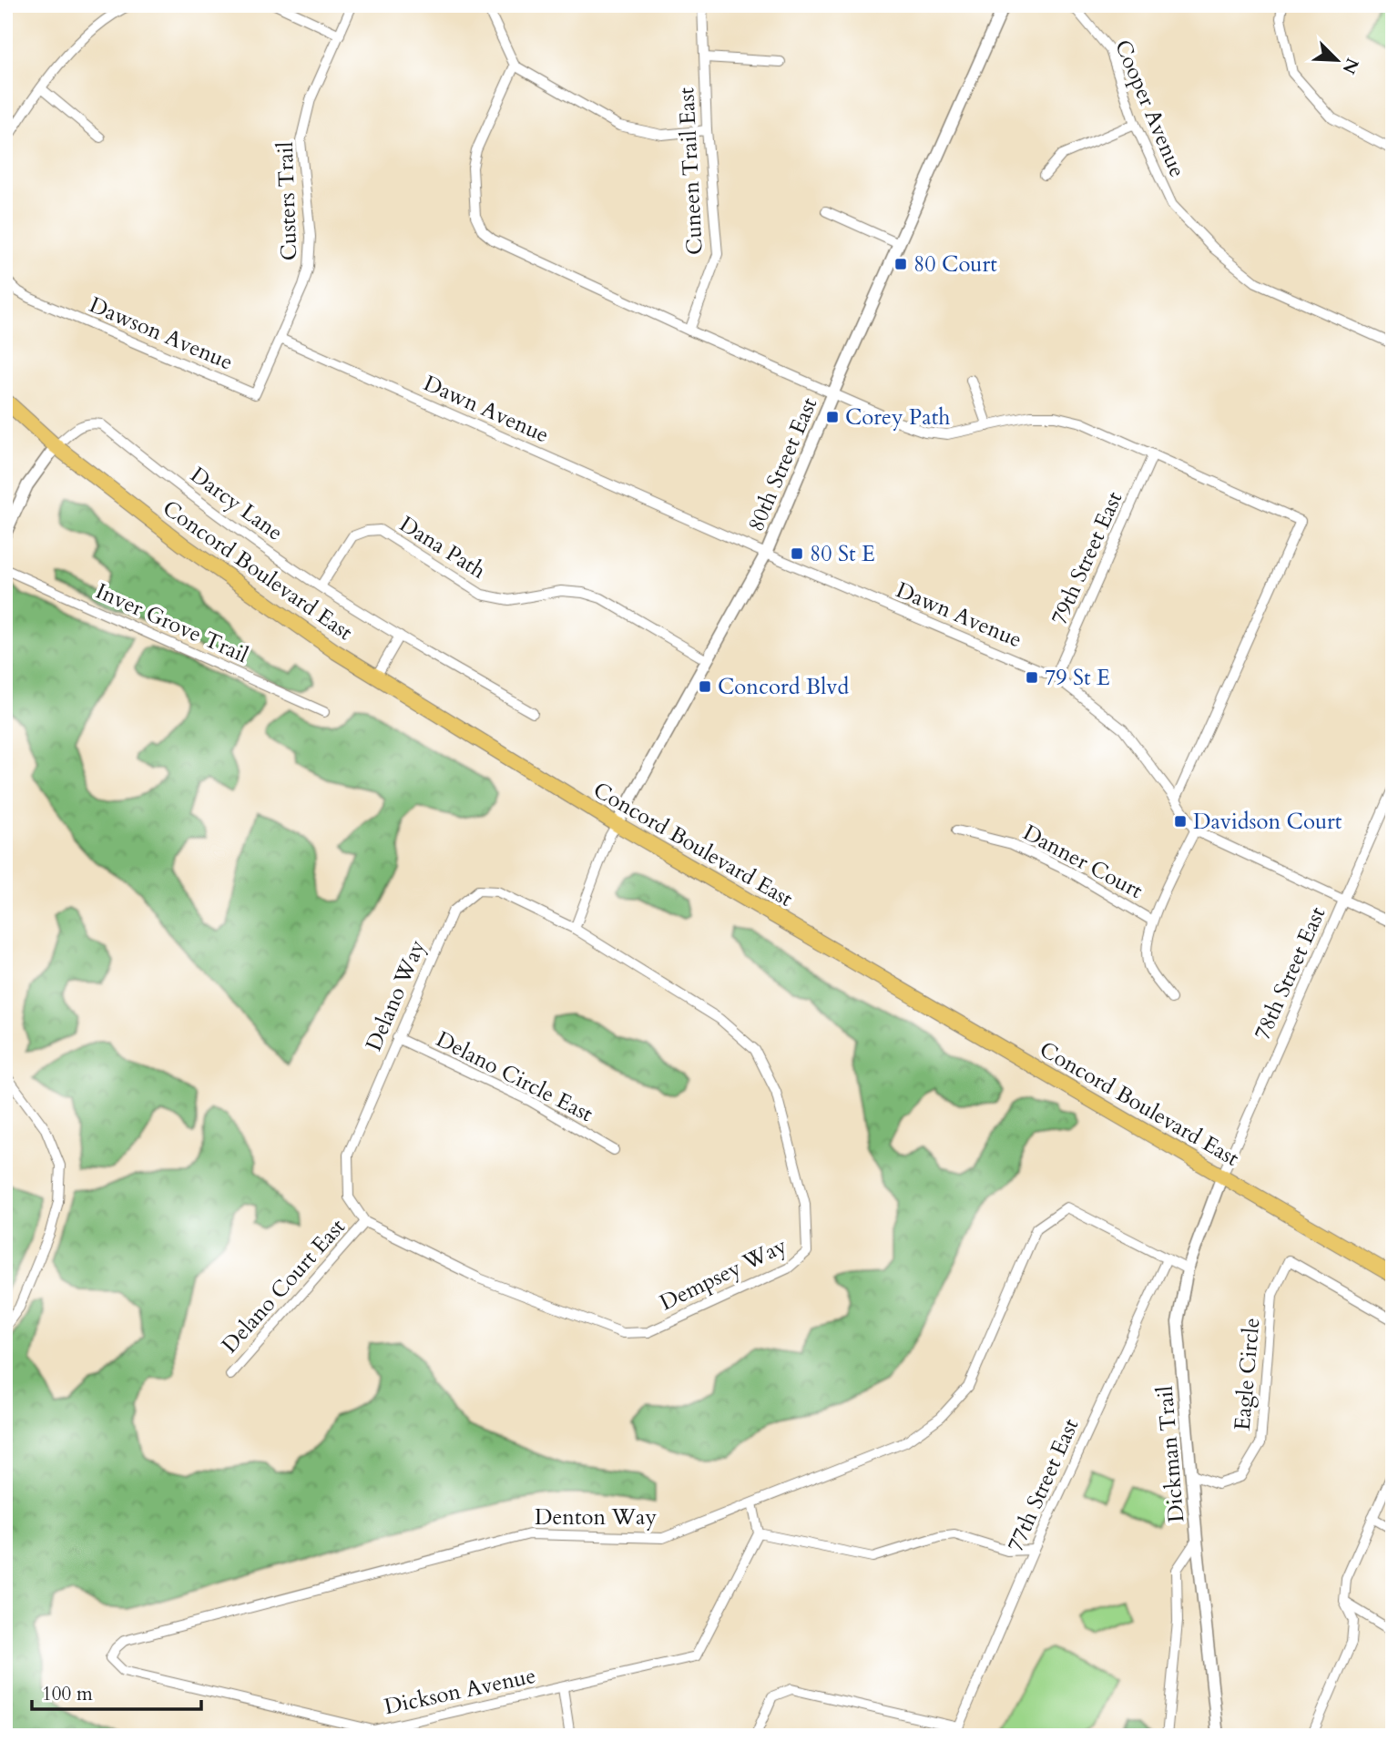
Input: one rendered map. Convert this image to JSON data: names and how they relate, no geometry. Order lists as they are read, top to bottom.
{
  "streets": {
    "main road": ["Concord Boulevard East"],
    "street": [
      "Cooper Avenue",
      "Cuneen Trail East",
      "Custers Trail",
      "Dawson Avenue",
      "Dawn Avenue",
      "80th Street East",
      "Darcy Lane",
      "Dana Path",
      "79th Street East",
      "Inver Grove Trail",
      "Danner Court",
      "78th Street East",
      "Delano Way",
      "Delano Circle East",
      "Dempsey Way",
      "Delano Court East",
      "Eagle Circle",
      "Dickman Trail",
      "77th Street East",
      "Denton Way",
      "Dickson Avenue"
    ]
  },
  "crossings": [
    ["Custers Trail", "Dawson Avenue"],
    ["Custers Trail", "Dawn Avenue"],
    ["Dawn Avenue", "80th Street East"],
    ["Dawn Avenue", "79th Street East"],
    ["80th Street East", "Dana Path"],
    ["80th Street East", "Concord Boulevard East"],
    ["80th Street East", "Delano Way"],
    ["80th Street East", "Dempsey Way"],
    ["Darcy Lane", "Dana Path"],
    ["Darcy Lane", "Concord Boulevard East"],
    ["Concord Boulevard East", "78th Street East"],
    ["Concord Boulevard East", "Dickman Trail"],
    ["78th Street East", "Dickman Trail"],
    ["Delano Way", "Delano Circle East"],
    ["Delano Way", "Dempsey Way"],
    ["Delano Way", "Delano Court East"],
    ["Dempsey Way", "Delano Court East"],
    ["Eagle Circle", "Dickman Trail"],
    ["77th Street East", "Denton Way"],
    ["Denton Way", "Dickson Avenue"]
  ],
  "places": {
    "transit": [
      "80 Court",
      "Corey Path",
      "80 St E",
      "79 St E",
      "Concord Blvd",
      "Davidson Court"
    ]
  },
  "scale_bar": "100 m",
  "north": "bottom right"
}
